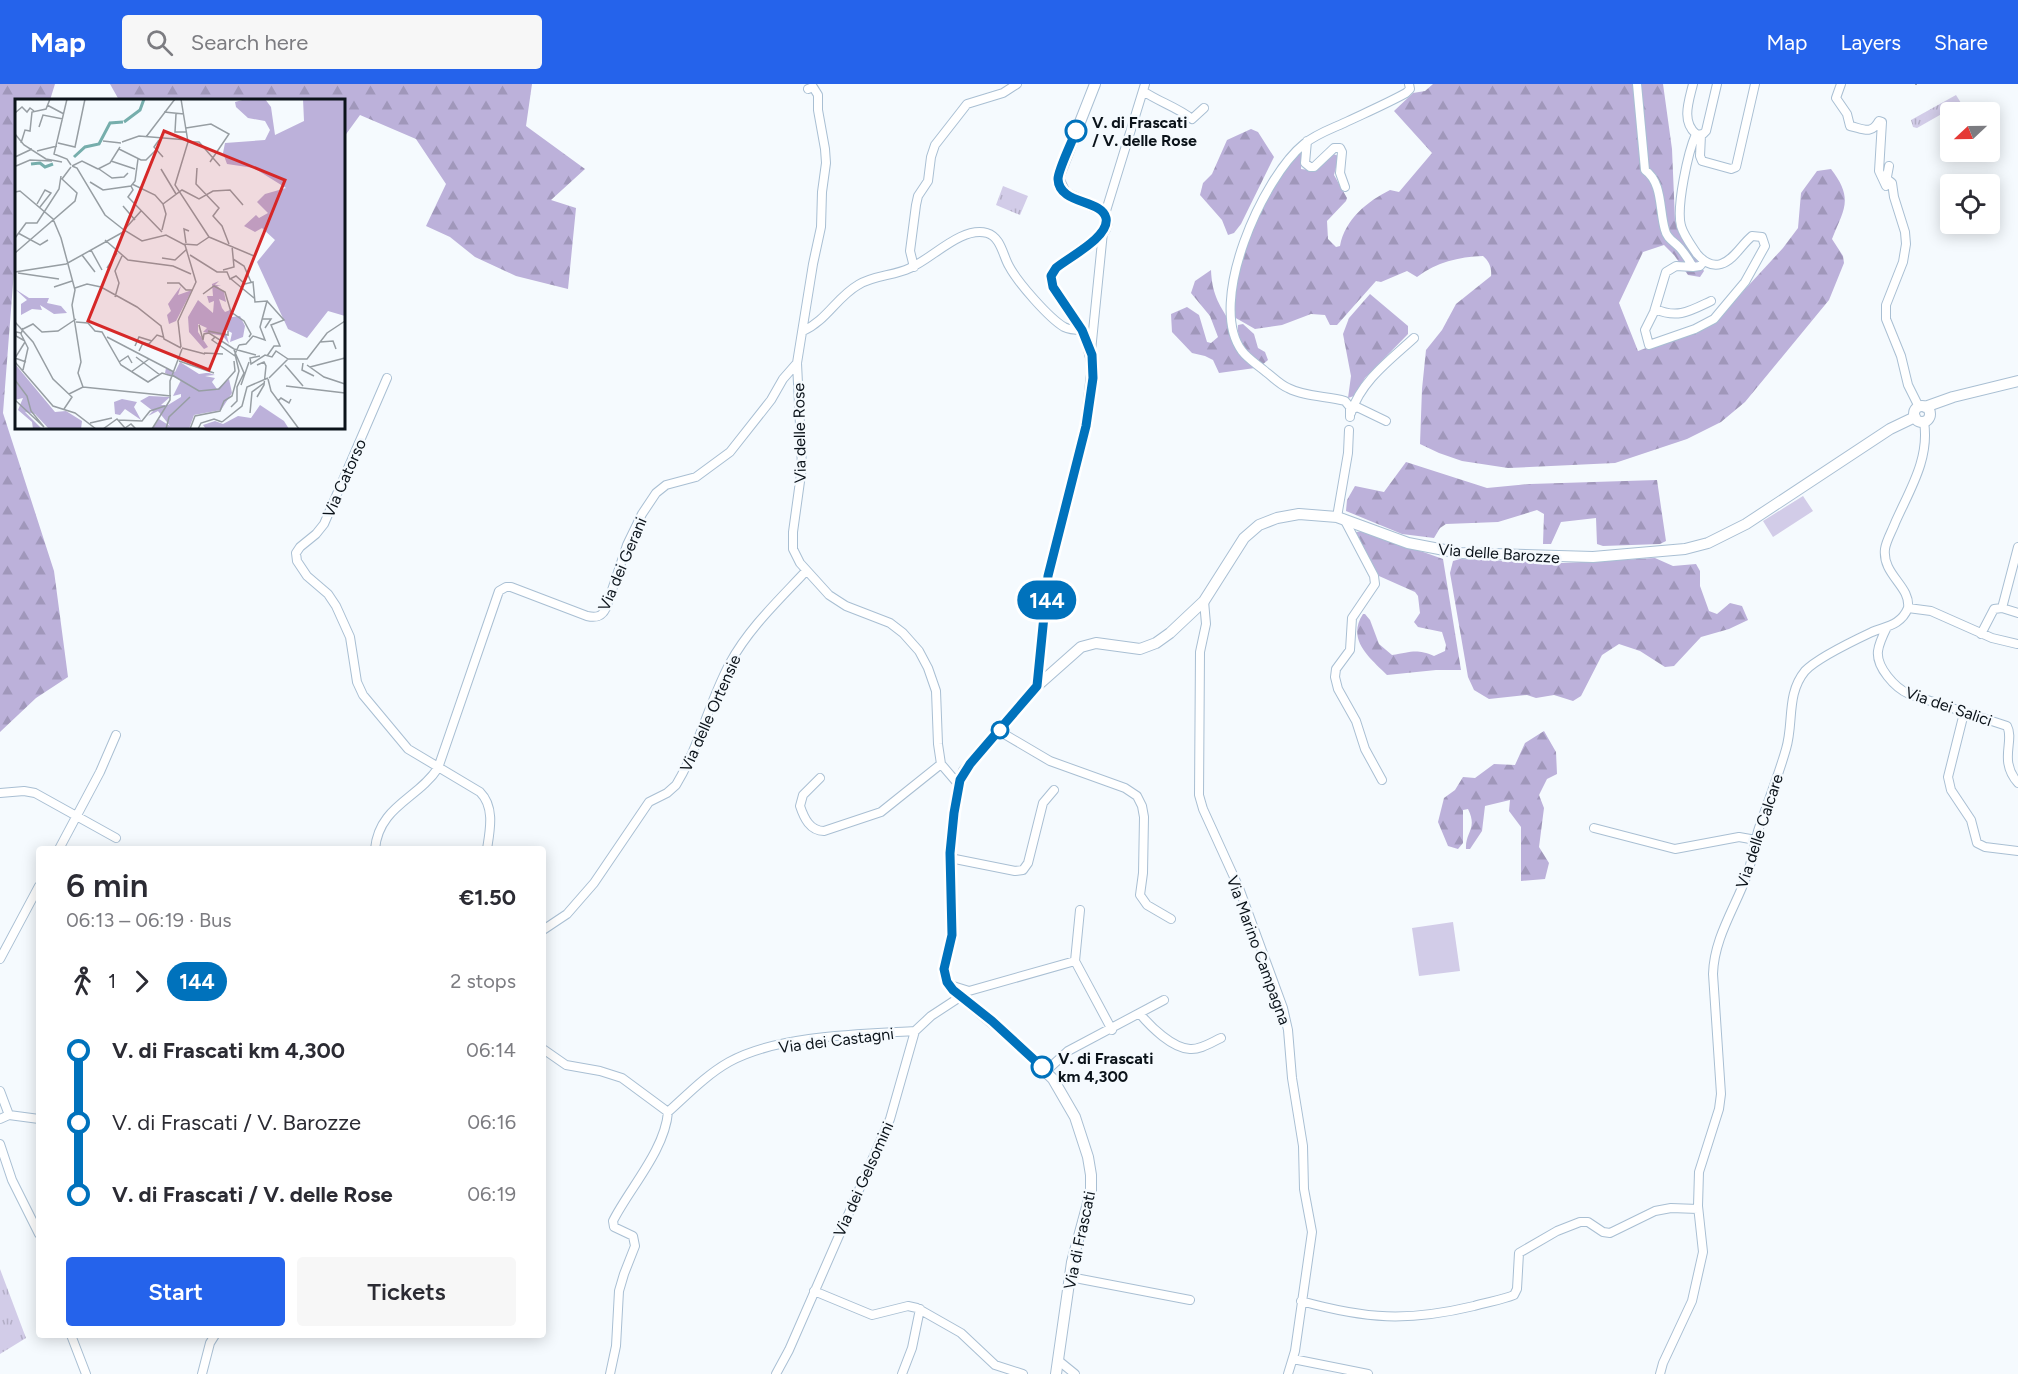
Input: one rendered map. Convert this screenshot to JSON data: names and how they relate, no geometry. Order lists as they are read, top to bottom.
{
  "streets": {
    "main road": ["Via delle Barozze", "Via di Frascati"],
    "street": [
      "Via delle Rose",
      "Via Catorso",
      "Via dei Gerani",
      "Via dei Salici",
      "Via delle Ortensie",
      "Via delle Calcare",
      "Via Marino Campagna",
      "Via dei Castagni",
      "Via dei Gelsomini"
    ]
  },
  "crossings": [
    ["Via delle Rose", "Via dei Gerani"],
    ["Via delle Rose", "Via delle Ortensie"],
    ["Via Catorso", "Via dei Gerani"],
    ["Via delle Barozze", "Via Marino Campagna"],
    ["Via dei Salici", "Via delle Calcare"],
    ["Via dei Castagni", "Via dei Gelsomini"]
  ],
  "places": ["V. di Frascati / V. delle Rose", "V. di Frascati km 4,300"],
  "lines": ["bus line 144"],
  "north": "left",
  "page": {
    "header": "Map",
    "search": "Search here",
    "nav": ["Map", "Layers", "Share"],
    "on_map": "144",
    "heading": ["6 min", "06:13 – 06:19 · Bus", "€1.50"],
    "legs": ["1", "144", "2 stops"],
    "list": [
      {
        "name": "V. di Frascati km 4,300",
        "value": "06:14"
      },
      {
        "name": "V. di Frascati / V. Barozze",
        "value": "06:16"
      },
      {
        "name": "V. di Frascati / V. delle Rose",
        "value": "06:19"
      }
    ],
    "buttons": ["Start", "Tickets"]
  }
}
